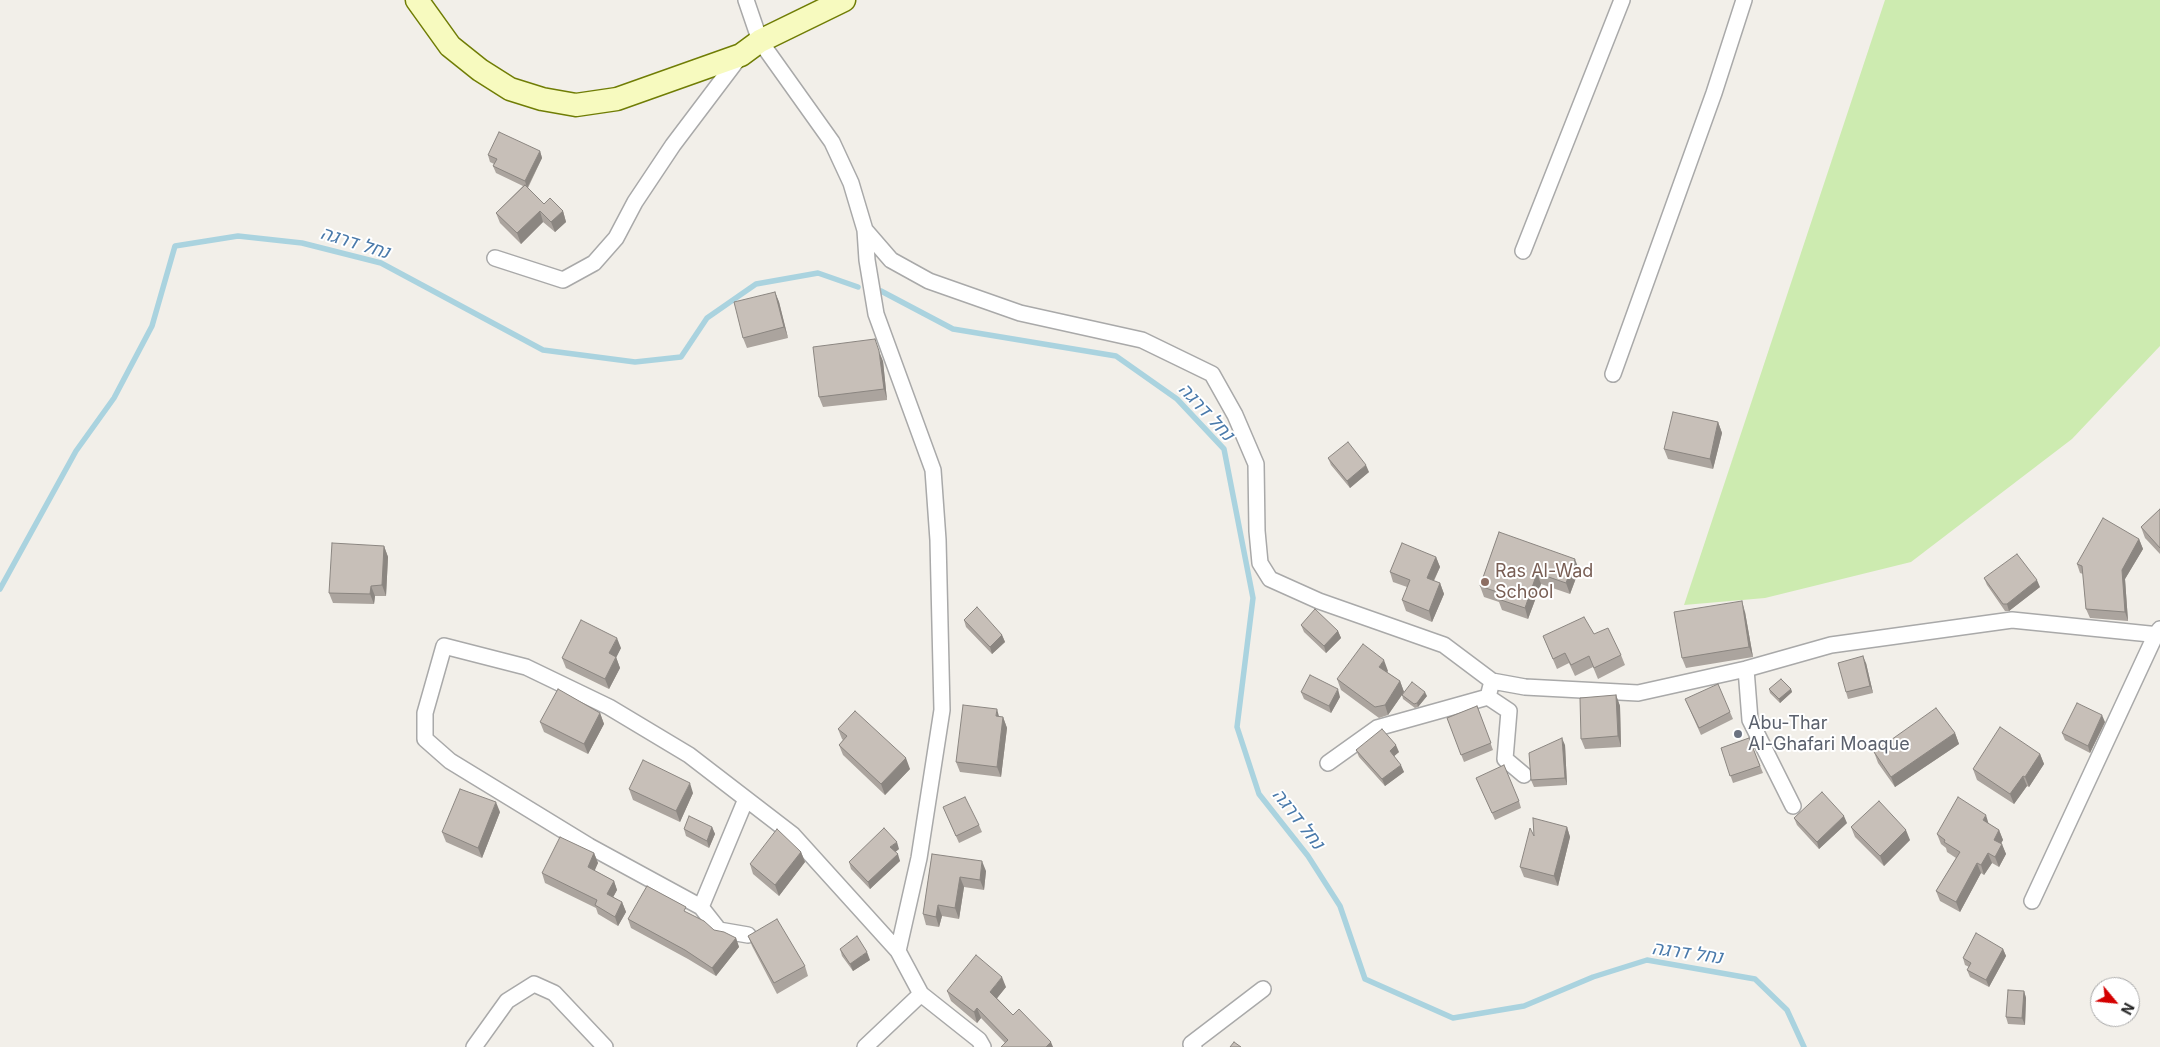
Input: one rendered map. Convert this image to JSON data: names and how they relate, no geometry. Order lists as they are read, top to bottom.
{
  "water": ["נחל דרגה"],
  "places": ["Ras Al-Wad School", "Abu-Thar Al-Ghafari Moaque"],
  "north": "bottom right"
}
